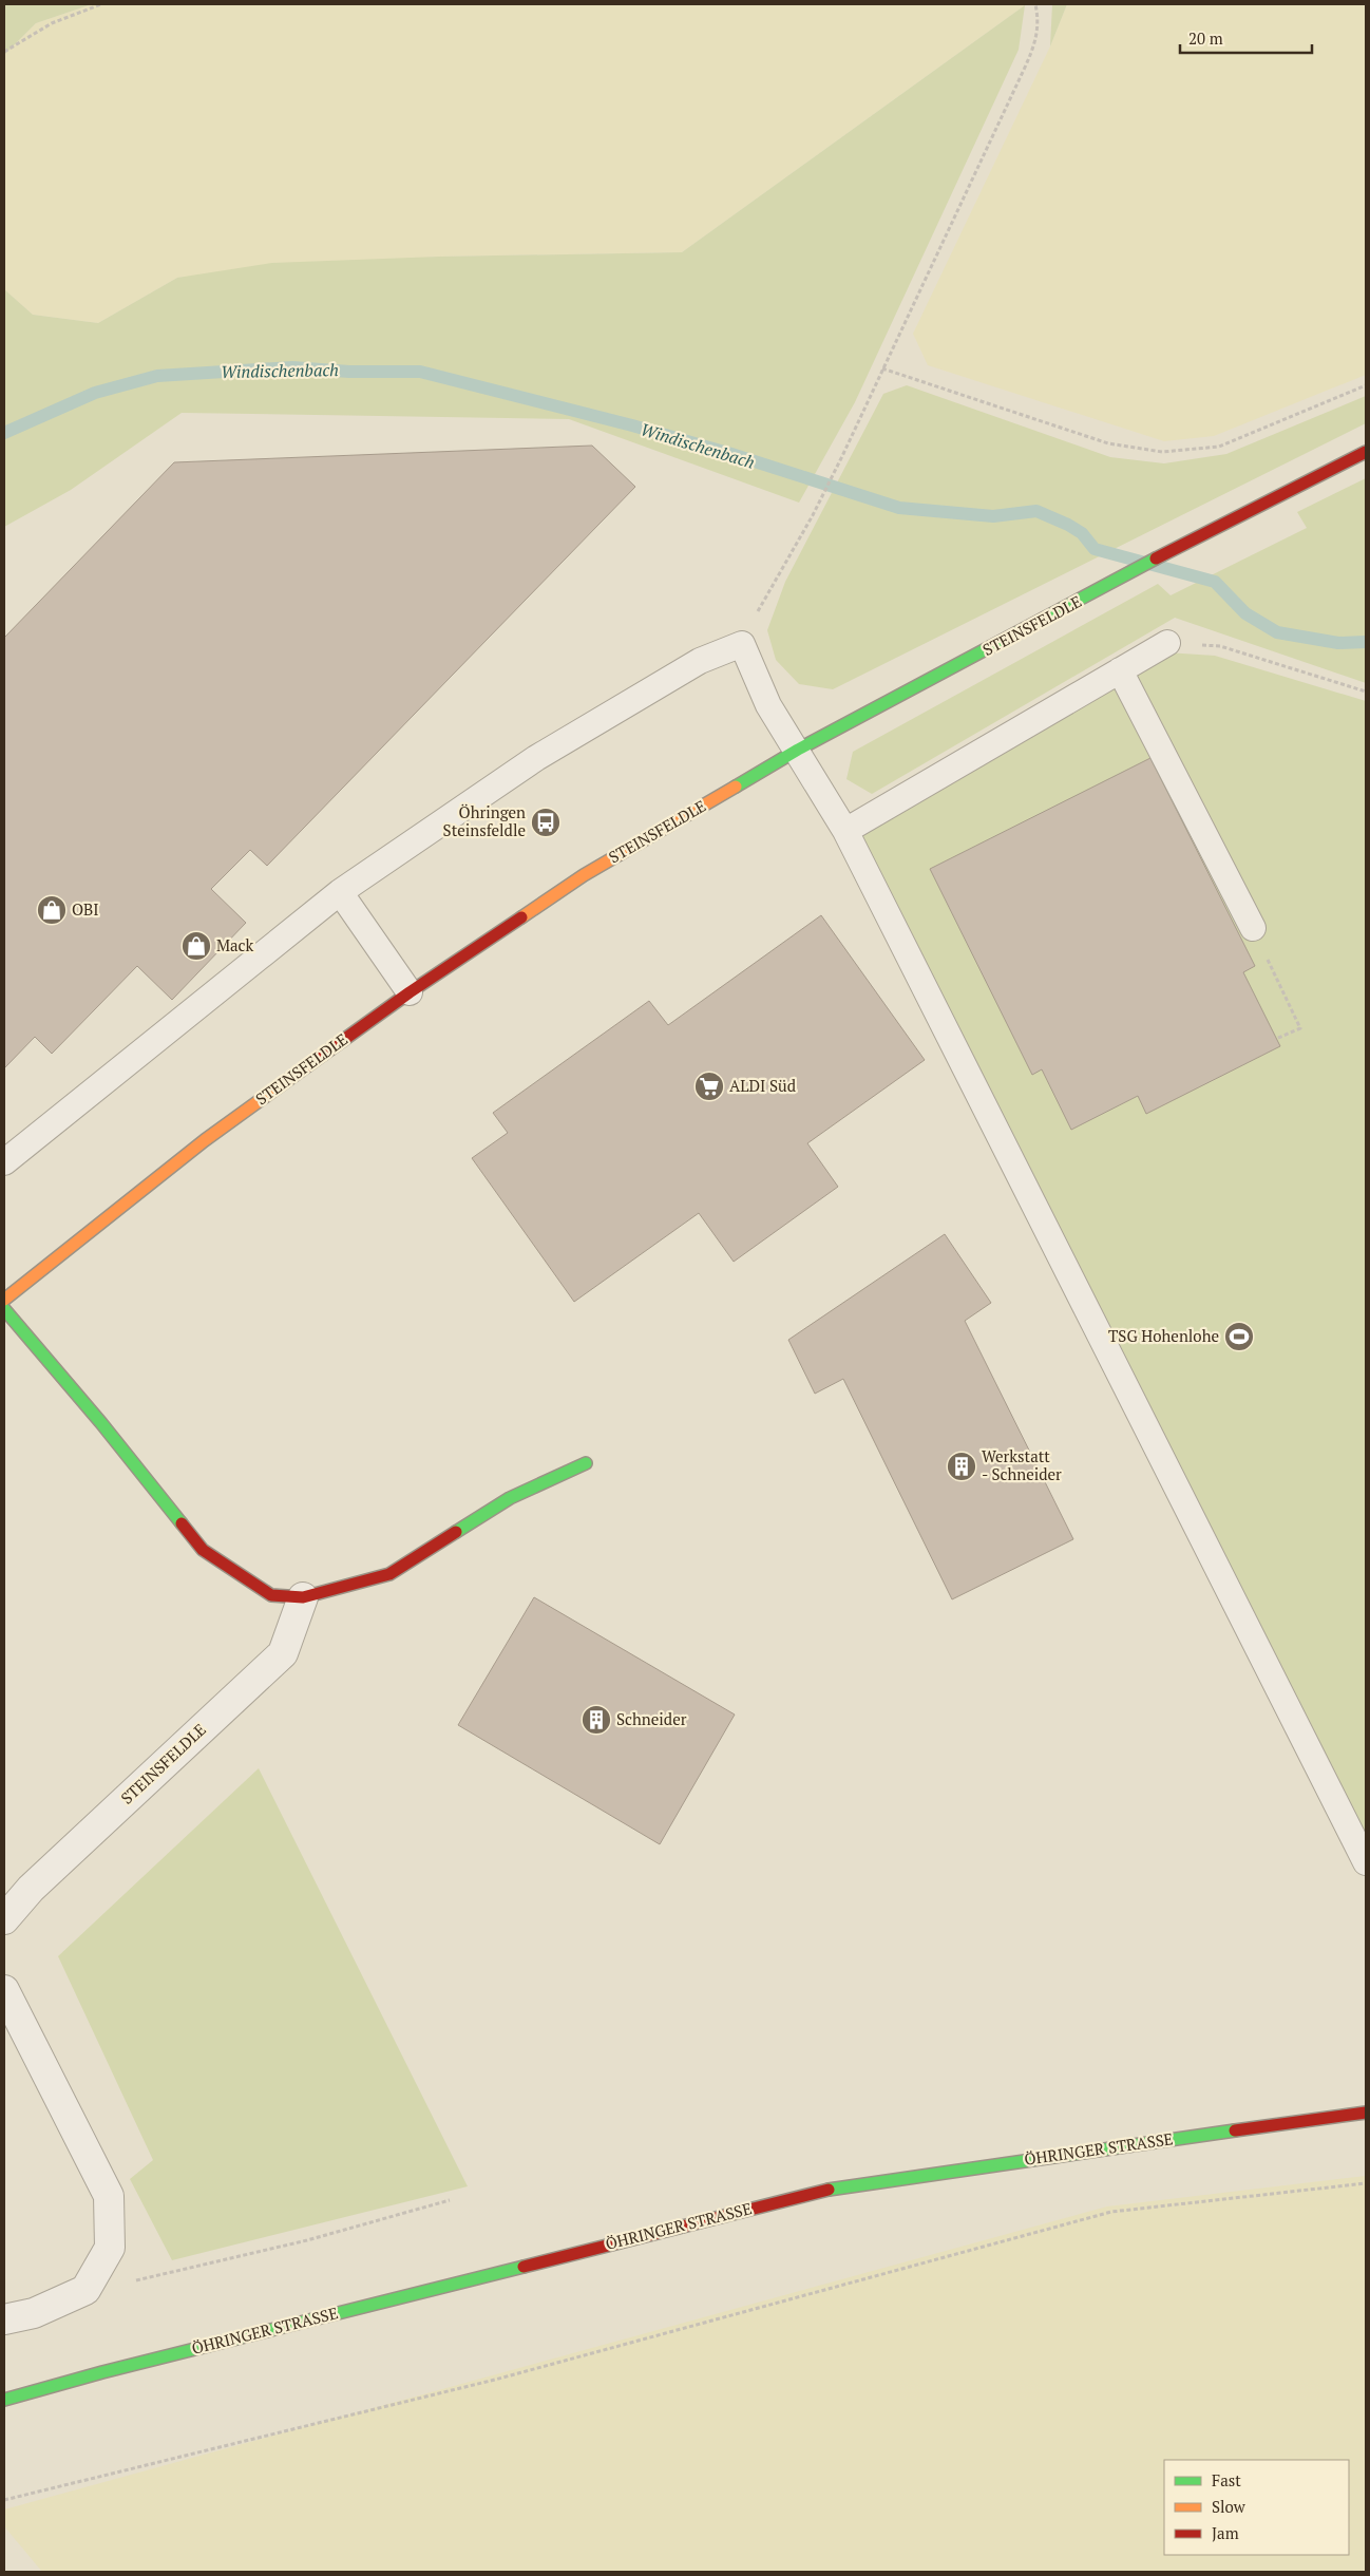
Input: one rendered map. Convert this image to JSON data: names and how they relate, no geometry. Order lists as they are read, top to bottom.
{
  "streets": {
    "street": ["STEINSFELDLE", "ÖHRINGER STRASSE"]
  },
  "water": ["Windischenbach"],
  "places": {
    "bus stop": ["Öhringen Steinsfeldle"],
    "shop": ["OBI", "Mack"],
    "supermarket": ["ALDI Süd"],
    "sports": ["TSG Hohenlohe"],
    "building": ["Werkstatt - Schneider", "Schneider"]
  },
  "legend": ["Fast", "Slow", "Jam"],
  "scale_bar": "20 m"
}
